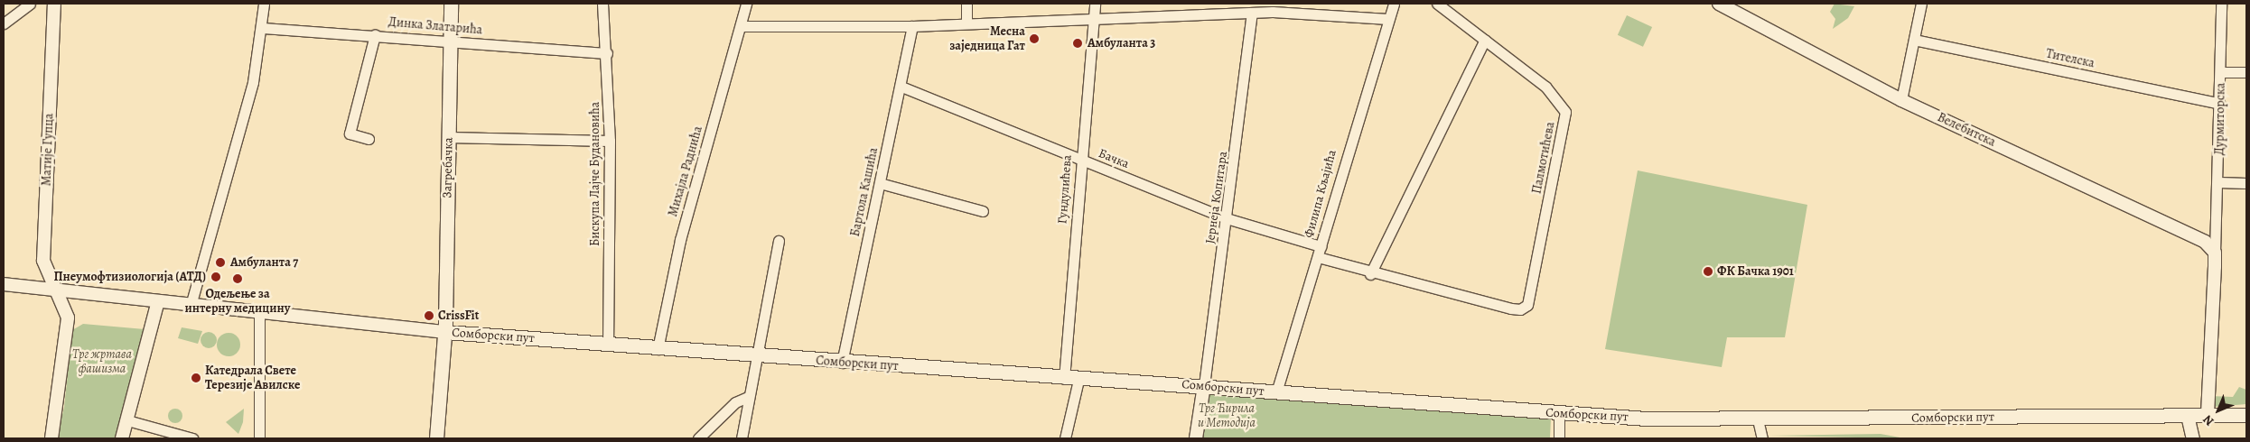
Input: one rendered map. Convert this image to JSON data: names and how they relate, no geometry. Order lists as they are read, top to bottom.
{
  "streets": {
    "main road": ["Загребачка", "Сомборски пут"],
    "street": [
      "Динка Златарића",
      "Тителска",
      "Дурмиторска",
      "Велебитска",
      "Матије Гупца",
      "Палмотићева",
      "Бачка",
      "Михајла Раднића",
      "Бискупа Лајче Будановића",
      "Гундулићева",
      "Бартола Кашића",
      "Филипа Кљајића",
      "Јернеја Копитара"
    ]
  },
  "crossings": [
    ["Динка Златарића", "Загребачка"],
    ["Динка Златарића", "Бискупа Лајче Будановића"],
    ["Тителска", "Дурмиторска"],
    ["Дурмиторска", "Велебитска"],
    ["Дурмиторска", "Сомборски пут"],
    ["Бачка", "Гундулићева"],
    ["Бачка", "Бартола Кашића"],
    ["Бачка", "Филипа Кљајића"],
    ["Бачка", "Јернеја Копитара"],
    ["Загребачка", "Сомборски пут"],
    ["Михајла Раднића", "Сомборски пут"],
    ["Бискупа Лајче Будановића", "Сомборски пут"],
    ["Гундулићева", "Сомборски пут"],
    ["Бартола Кашића", "Сомборски пут"],
    ["Филипа Кљајића", "Сомборски пут"],
    ["Јернеја Копитара", "Сомборски пут"]
  ],
  "parks": ["Трг жртава фашизма", "Трг Ћирила и Методија"],
  "places": [
    "Месна заједница Гат",
    "Амбуланта 3",
    "Амбуланта 7",
    "ФК Бачка 1901",
    "Пнеумофтизиологија (АТД)",
    "Одељење за интерну медицину",
    "CrissFit",
    "Катедрала Свете Терезије Авилске"
  ],
  "north": "bottom left"
}
